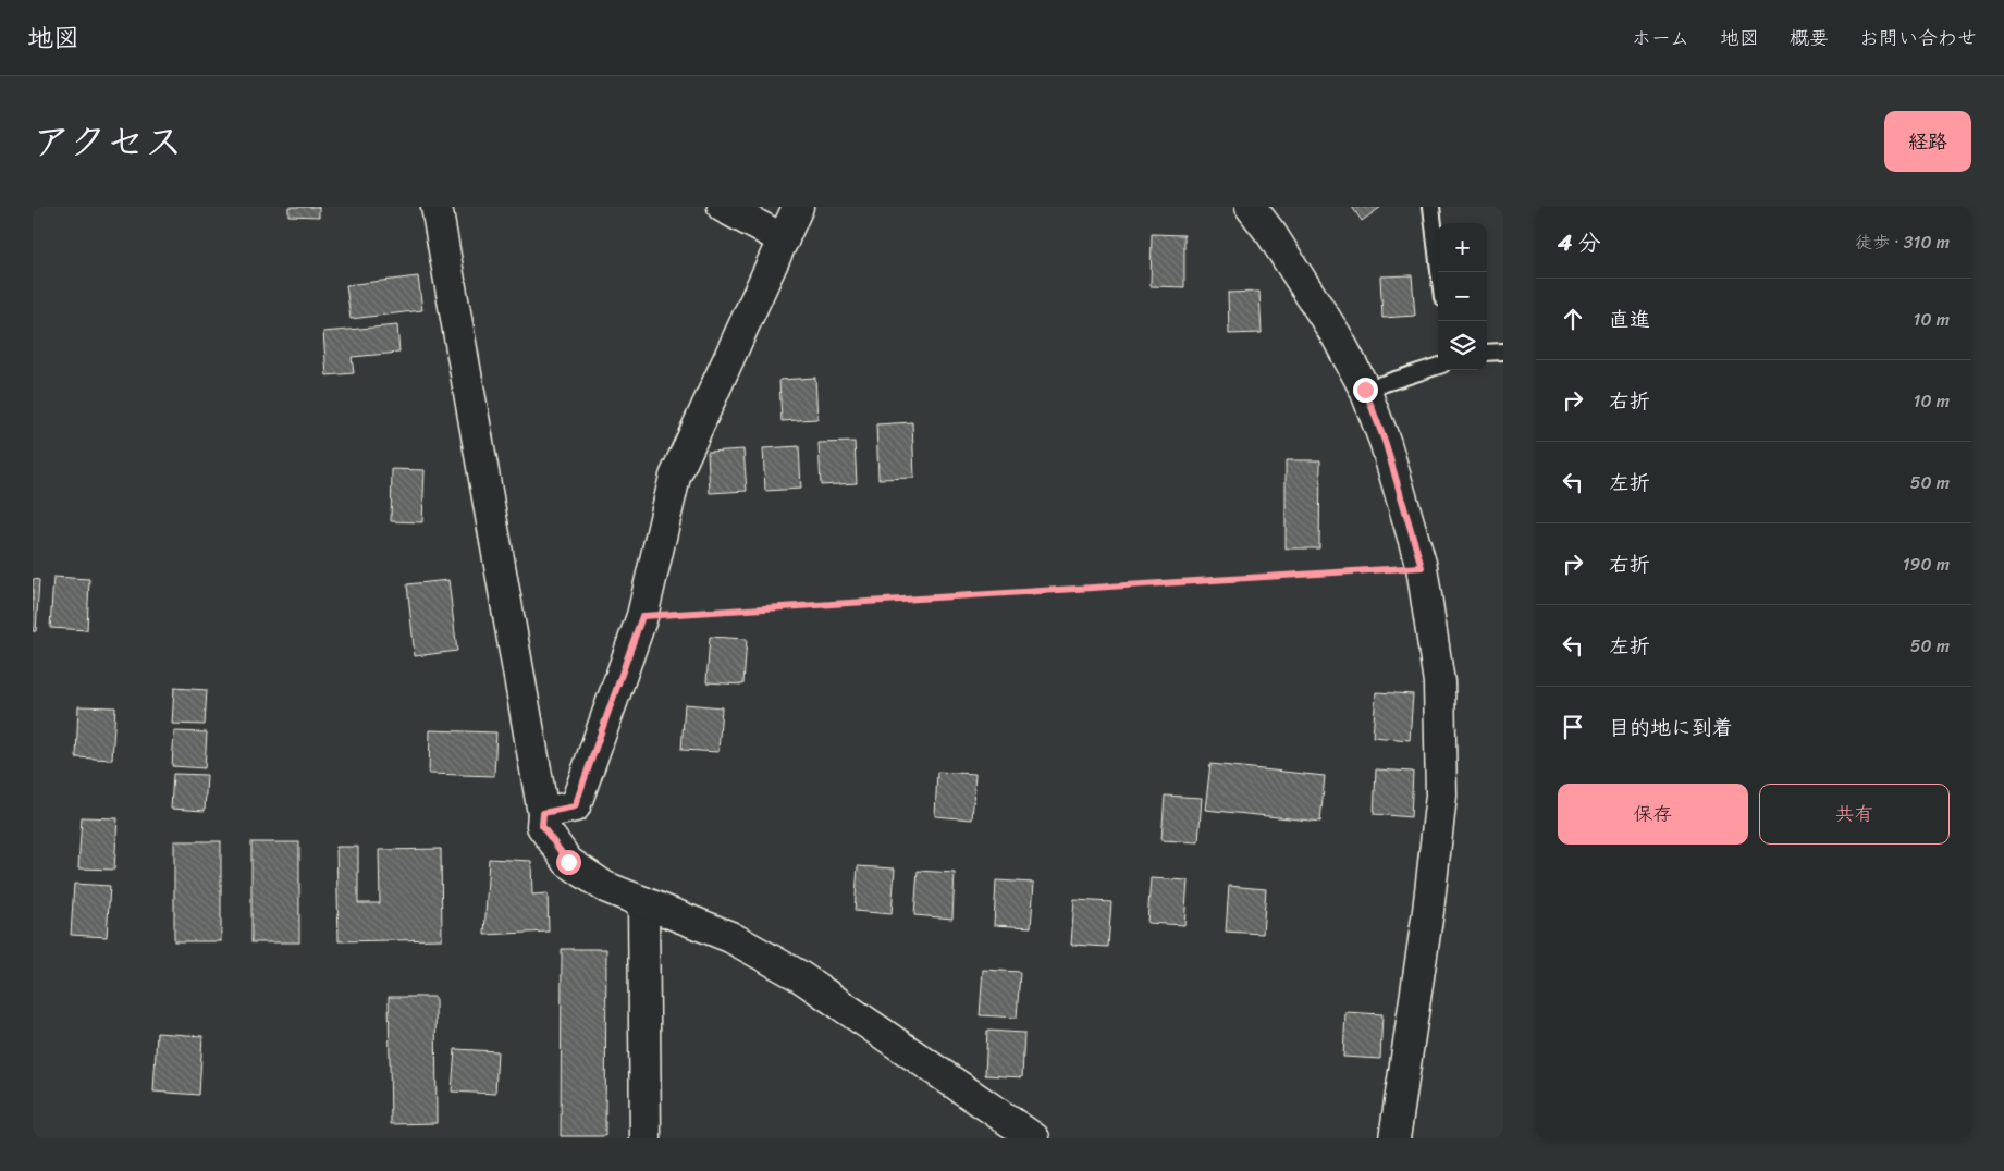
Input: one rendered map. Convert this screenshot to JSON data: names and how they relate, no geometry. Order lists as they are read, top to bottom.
{
  "page": {
    "header": "地図",
    "nav": [
      "ホーム",
      "地図",
      "概要",
      "お問い合わせ"
    ],
    "title": "アクセス",
    "buttons": [
      "経路",
      ["保存", "共有"]
    ],
    "heading": ["4 分", "徒歩 · 310 m"],
    "map_buttons": ["+", "−"],
    "list": [
      ["直進", "10 m"],
      ["右折", "10 m"],
      ["左折", "50 m"],
      ["右折", "190 m"],
      ["左折", "50 m"],
      "目的地に到着"
    ]
  }
}
